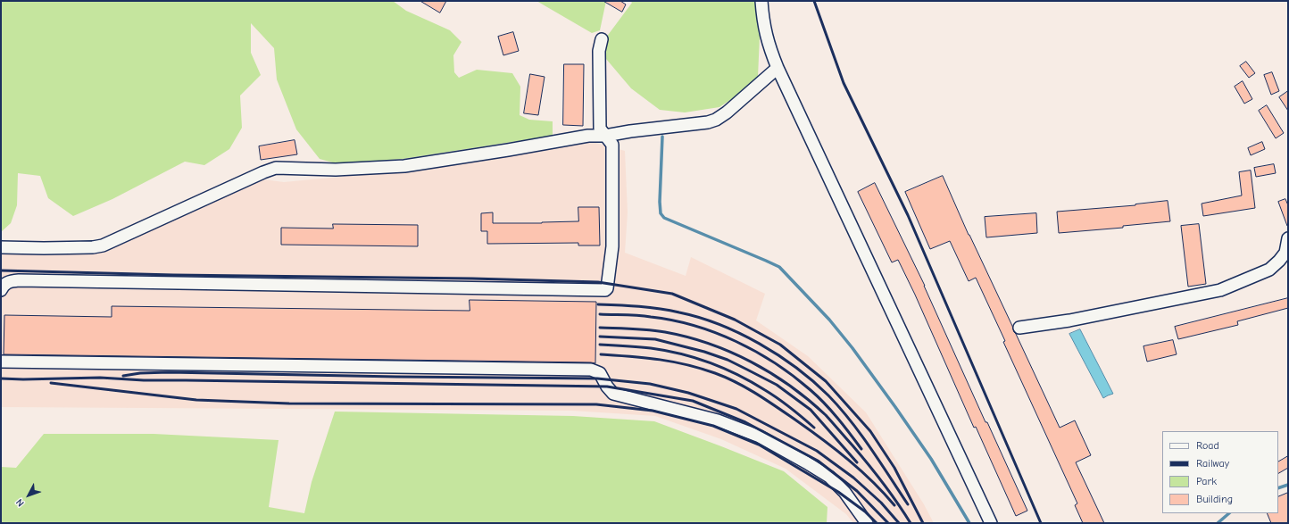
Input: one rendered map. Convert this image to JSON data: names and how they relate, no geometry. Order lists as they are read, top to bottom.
{
  "legend": [
    "Road",
    "Railway",
    "Park",
    "Building"
  ],
  "north": "bottom left"
}
